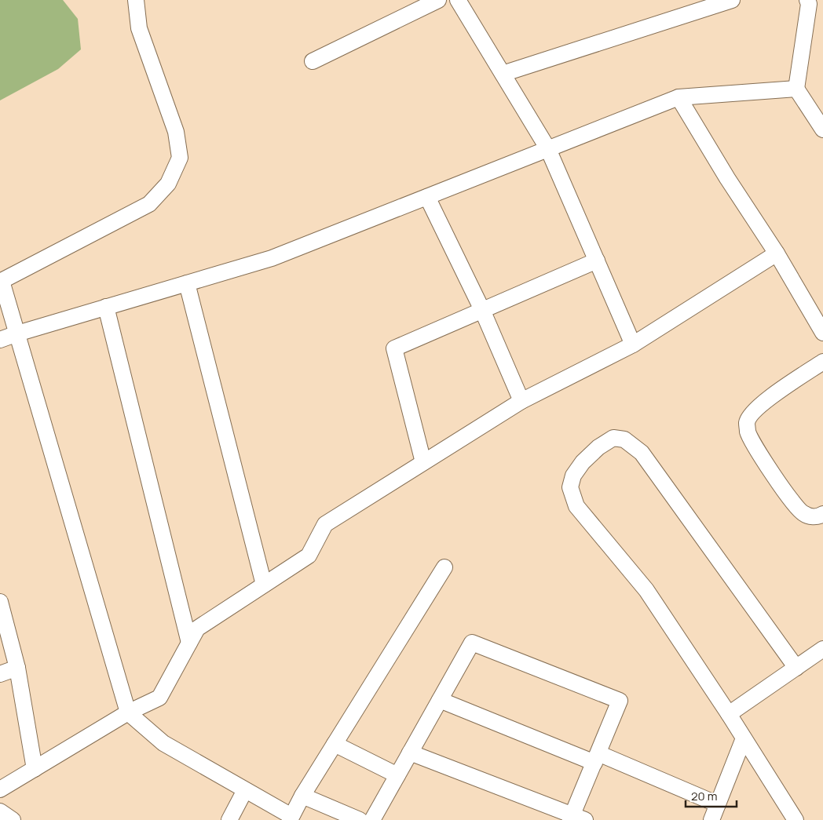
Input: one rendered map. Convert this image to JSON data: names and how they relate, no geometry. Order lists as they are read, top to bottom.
{
  "scale_bar": "20 m"
}
